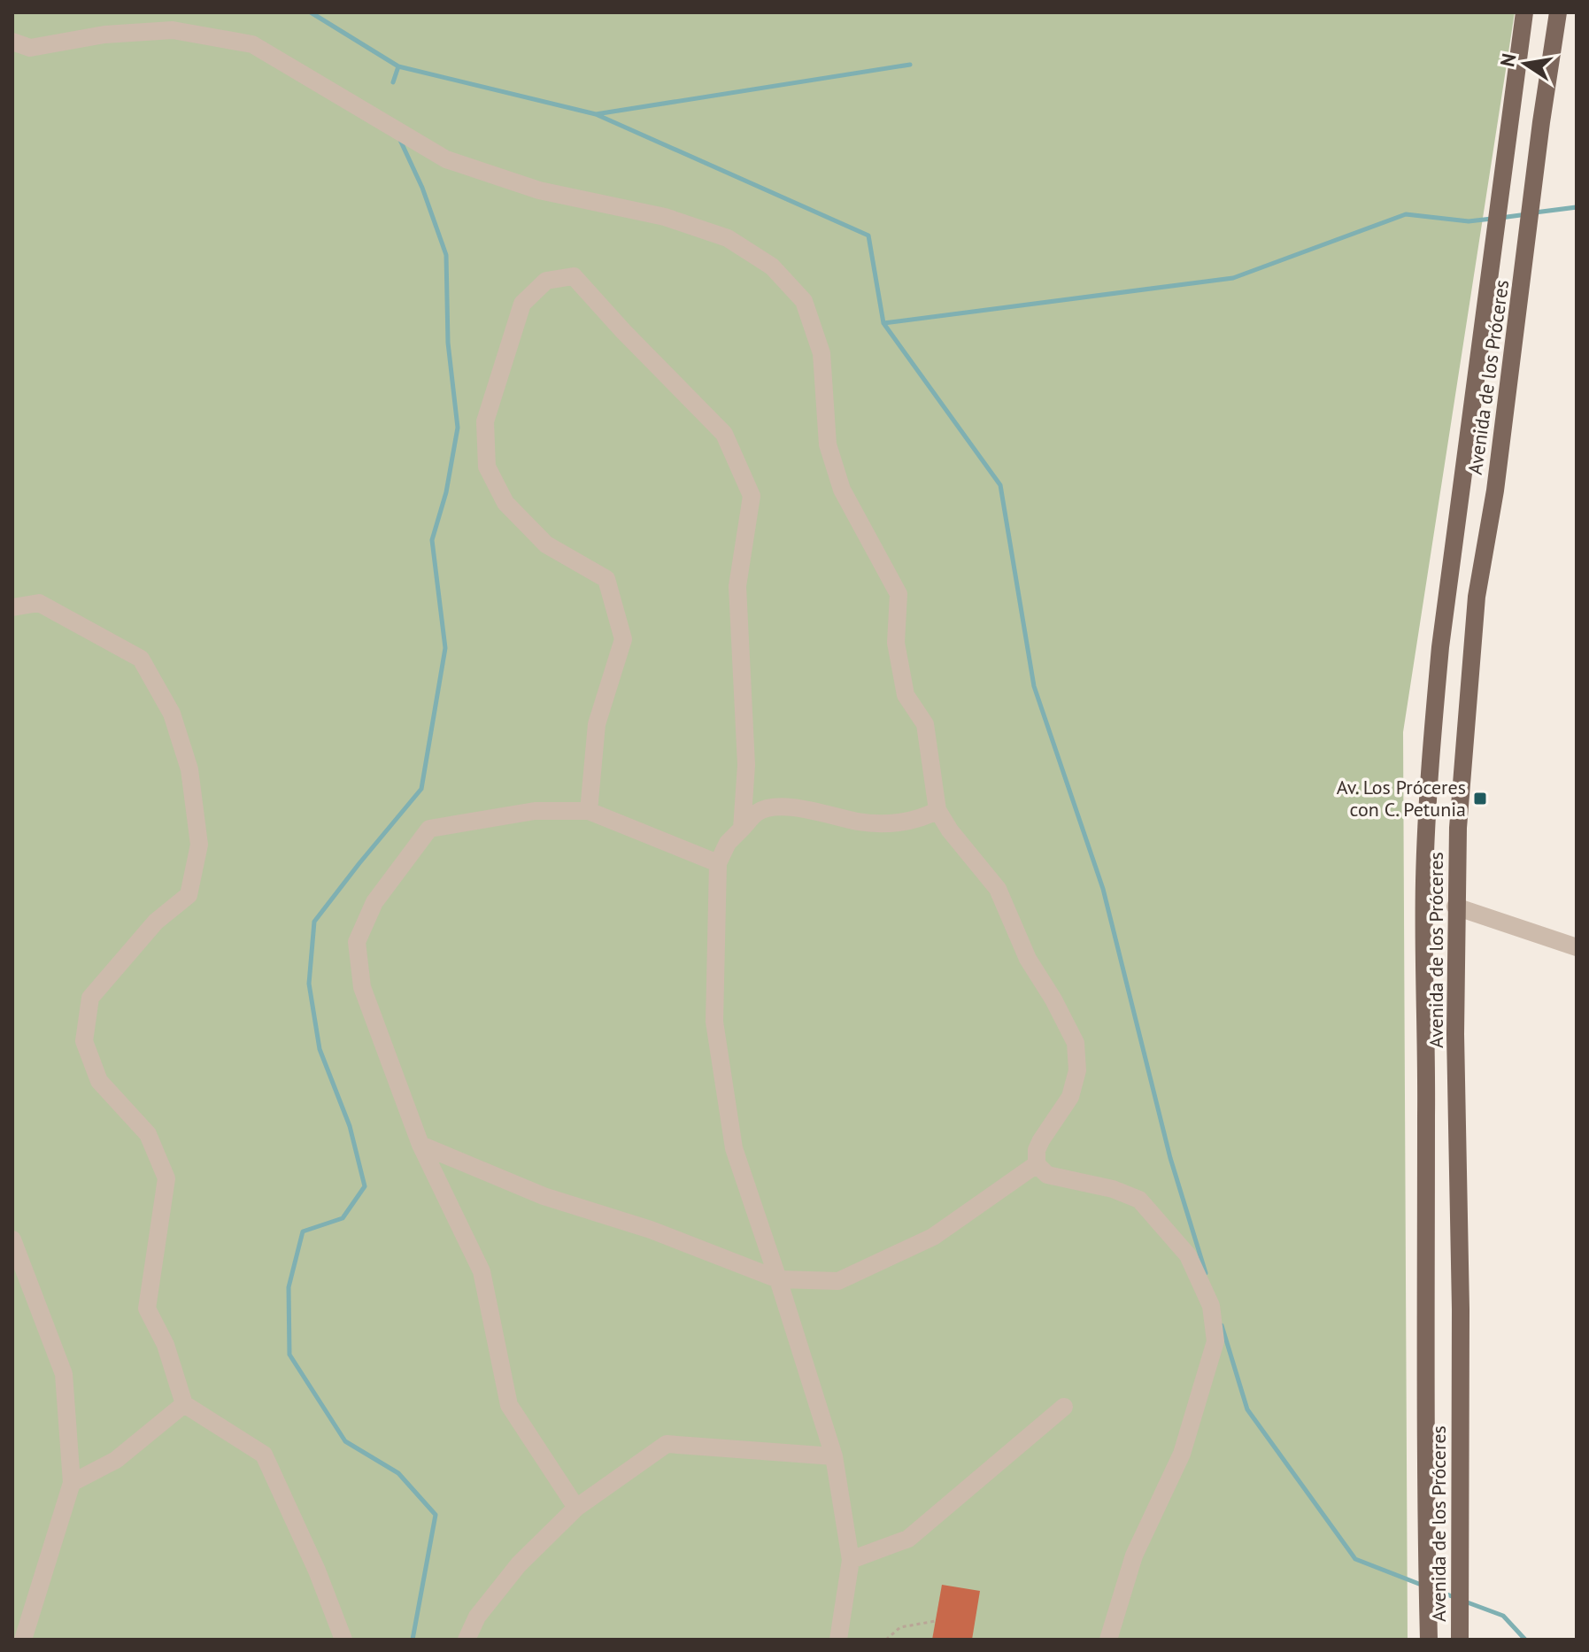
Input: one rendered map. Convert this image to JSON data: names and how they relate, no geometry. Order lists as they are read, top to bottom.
{
  "streets": {
    "main road": ["Avenida de los Próceres"]
  },
  "places": {
    "transit": ["Av. Los Próceres con C. Petunia"]
  },
  "north": "left"
}
